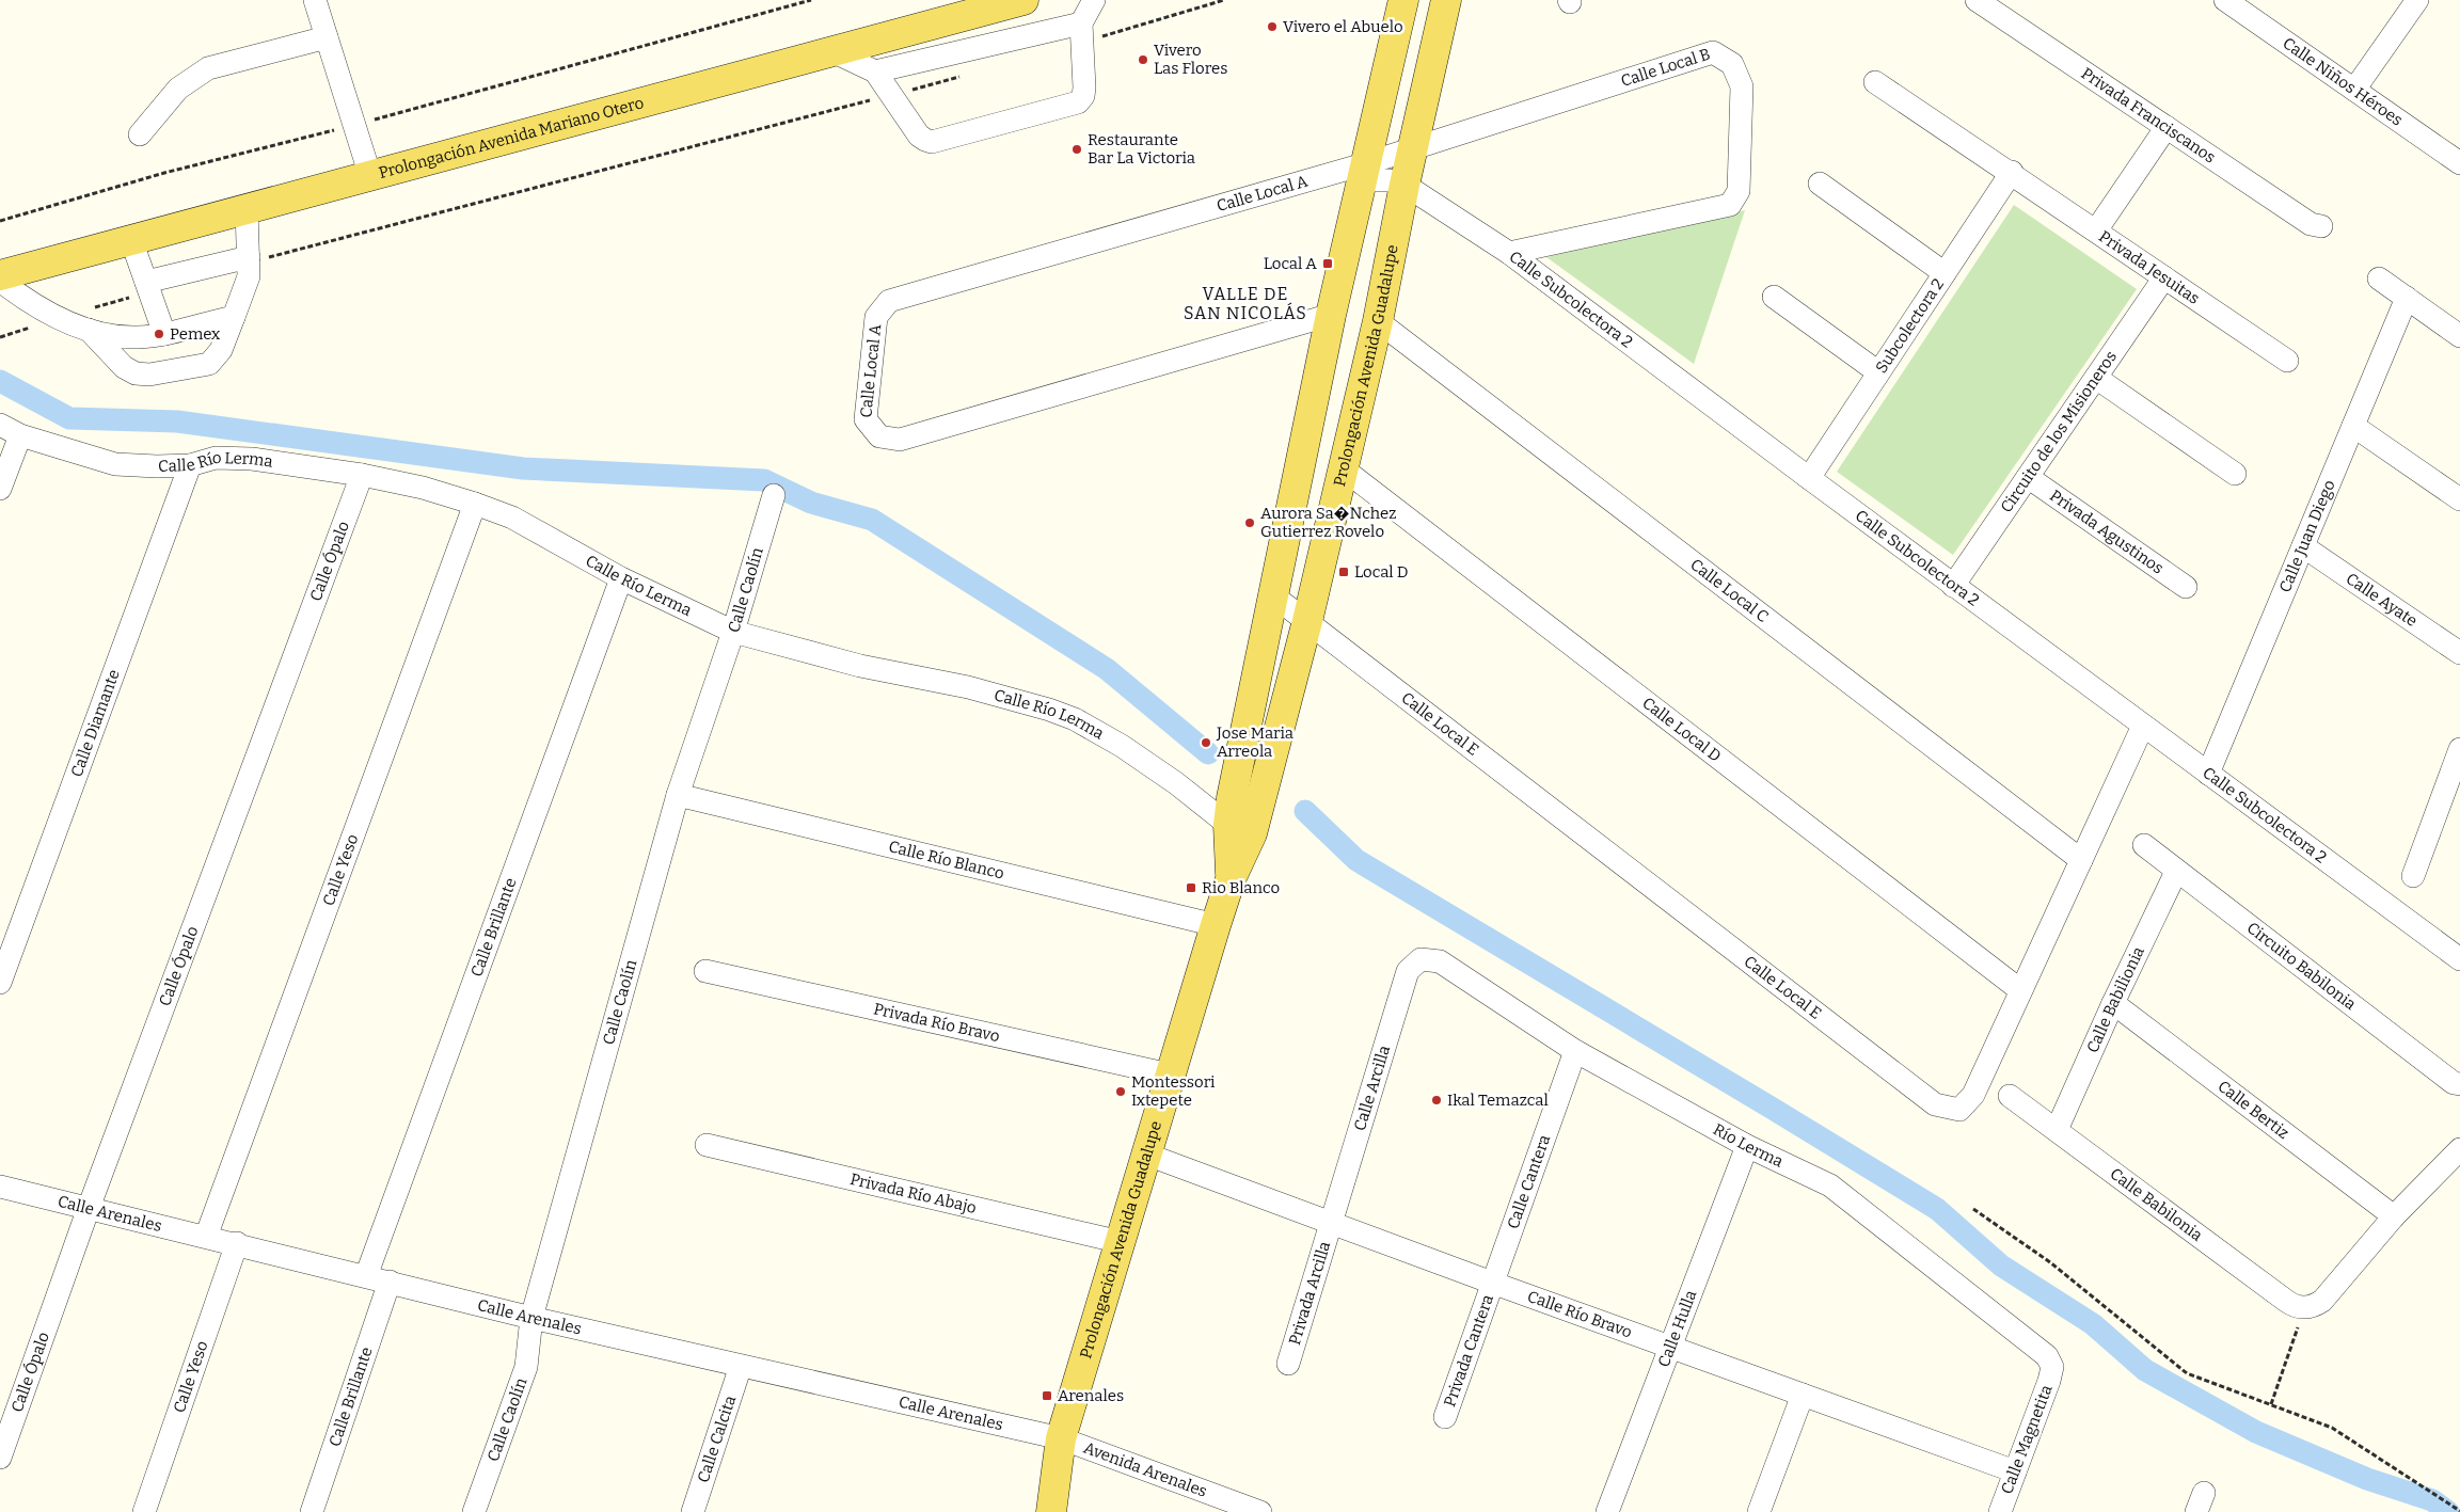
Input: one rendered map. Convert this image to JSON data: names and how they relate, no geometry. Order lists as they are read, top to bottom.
{
  "streets": {
    "main road": ["Prolongación Avenida Mariano Otero", "Prolongación Avenida Guadalupe"],
    "street": [
      "Calle Local B",
      "Calle Niños Héroes",
      "Privada Franciscanos",
      "Calle Local A",
      "Privada Jesuitas",
      "Calle Subcolectora 2",
      "Subcolectora 2",
      "Circuito de los Misioneros",
      "Calle Río Lerma",
      "Privada Agustinos",
      "Calle Juan Diego",
      "Calle Ópalo",
      "Calle Caolín",
      "Calle Local C",
      "Calle Ayate",
      "Calle Diamante",
      "Calle Local E",
      "Calle Local D",
      "Calle Río Blanco",
      "Calle Yeso",
      "Calle Brillante",
      "Circuito Babilonia",
      "Calle Babilionia",
      "Privada Río Bravo",
      "Calle Arcilla",
      "Calle Bertiz",
      "Río Lerma",
      "Calle Cantera",
      "Privada Río Abajo",
      "Calle Babilonia",
      "Calle Arenales",
      "Privada Arcilla",
      "Calle Río Bravo",
      "Calle Hulla",
      "Privada Cantera",
      "Calle Calcita",
      "Calle Magnetita",
      "Avenida Arenales"
    ]
  },
  "crossings": [
    ["Calle Local B", "Calle Local A"],
    ["Calle Local B", "Calle Subcolectora 2"],
    ["Calle Local B", "Prolongación Avenida Guadalupe"],
    ["Calle Local A", "Calle Subcolectora 2"],
    ["Calle Local A", "Prolongación Avenida Guadalupe"],
    ["Privada Jesuitas", "Subcolectora 2"],
    ["Privada Jesuitas", "Circuito de los Misioneros"],
    ["Calle Subcolectora 2", "Subcolectora 2"],
    ["Calle Subcolectora 2", "Prolongación Avenida Guadalupe"],
    ["Calle Subcolectora 2", "Circuito de los Misioneros"],
    ["Calle Subcolectora 2", "Calle Juan Diego"],
    ["Calle Subcolectora 2", "Calle Local E"],
    ["Prolongación Avenida Guadalupe", "Calle Río Lerma"],
    ["Prolongación Avenida Guadalupe", "Calle Local C"],
    ["Prolongación Avenida Guadalupe", "Calle Local E"],
    ["Prolongación Avenida Guadalupe", "Calle Local D"],
    ["Prolongación Avenida Guadalupe", "Calle Río Blanco"],
    ["Prolongación Avenida Guadalupe", "Privada Río Bravo"],
    ["Prolongación Avenida Guadalupe", "Privada Río Abajo"],
    ["Prolongación Avenida Guadalupe", "Calle Arenales"],
    ["Prolongación Avenida Guadalupe", "Calle Río Bravo"],
    ["Prolongación Avenida Guadalupe", "Avenida Arenales"],
    ["Circuito de los Misioneros", "Privada Agustinos"],
    ["Calle Río Lerma", "Calle Ópalo"],
    ["Calle Río Lerma", "Calle Caolín"],
    ["Calle Río Lerma", "Calle Diamante"],
    ["Calle Río Lerma", "Calle Yeso"],
    ["Calle Río Lerma", "Calle Brillante"],
    ["Calle Juan Diego", "Calle Ayate"],
    ["Calle Ópalo", "Calle Arenales"],
    ["Calle Caolín", "Calle Río Blanco"],
    ["Calle Caolín", "Calle Arenales"],
    ["Calle Local C", "Calle Local E"],
    ["Calle Local E", "Calle Local D"],
    ["Calle Yeso", "Calle Arenales"],
    ["Calle Brillante", "Calle Arenales"],
    ["Circuito Babilonia", "Calle Babilionia"],
    ["Calle Babilionia", "Calle Bertiz"],
    ["Calle Babilionia", "Calle Babilonia"],
    ["Calle Arcilla", "Río Lerma"],
    ["Calle Arcilla", "Privada Arcilla"],
    ["Calle Arcilla", "Calle Río Bravo"],
    ["Río Lerma", "Calle Cantera"],
    ["Río Lerma", "Calle Hulla"],
    ["Río Lerma", "Calle Magnetita"],
    ["Calle Cantera", "Calle Río Bravo"],
    ["Calle Cantera", "Privada Cantera"],
    ["Calle Arenales", "Calle Calcita"],
    ["Calle Arenales", "Avenida Arenales"],
    ["Privada Arcilla", "Calle Río Bravo"],
    ["Calle Río Bravo", "Calle Hulla"],
    ["Calle Río Bravo", "Privada Cantera"],
    ["Calle Río Bravo", "Calle Magnetita"]
  ],
  "districts": ["VALLE DE SAN NICOLÁS"],
  "places": {
    "other": [
      "Vivero el Abuelo",
      "Vivero Las Flores",
      "Restaurante Bar La Victoria",
      "Pemex",
      "Aurora Sa�Nchez Gutierrez Rovelo",
      "Jose Maria Arreola",
      "Montessori Ixtepete",
      "Ikal Temazcal"
    ],
    "transit": [
      "Local A",
      "Local D",
      "Rio Blanco",
      "Arenales"
    ]
  }
}
